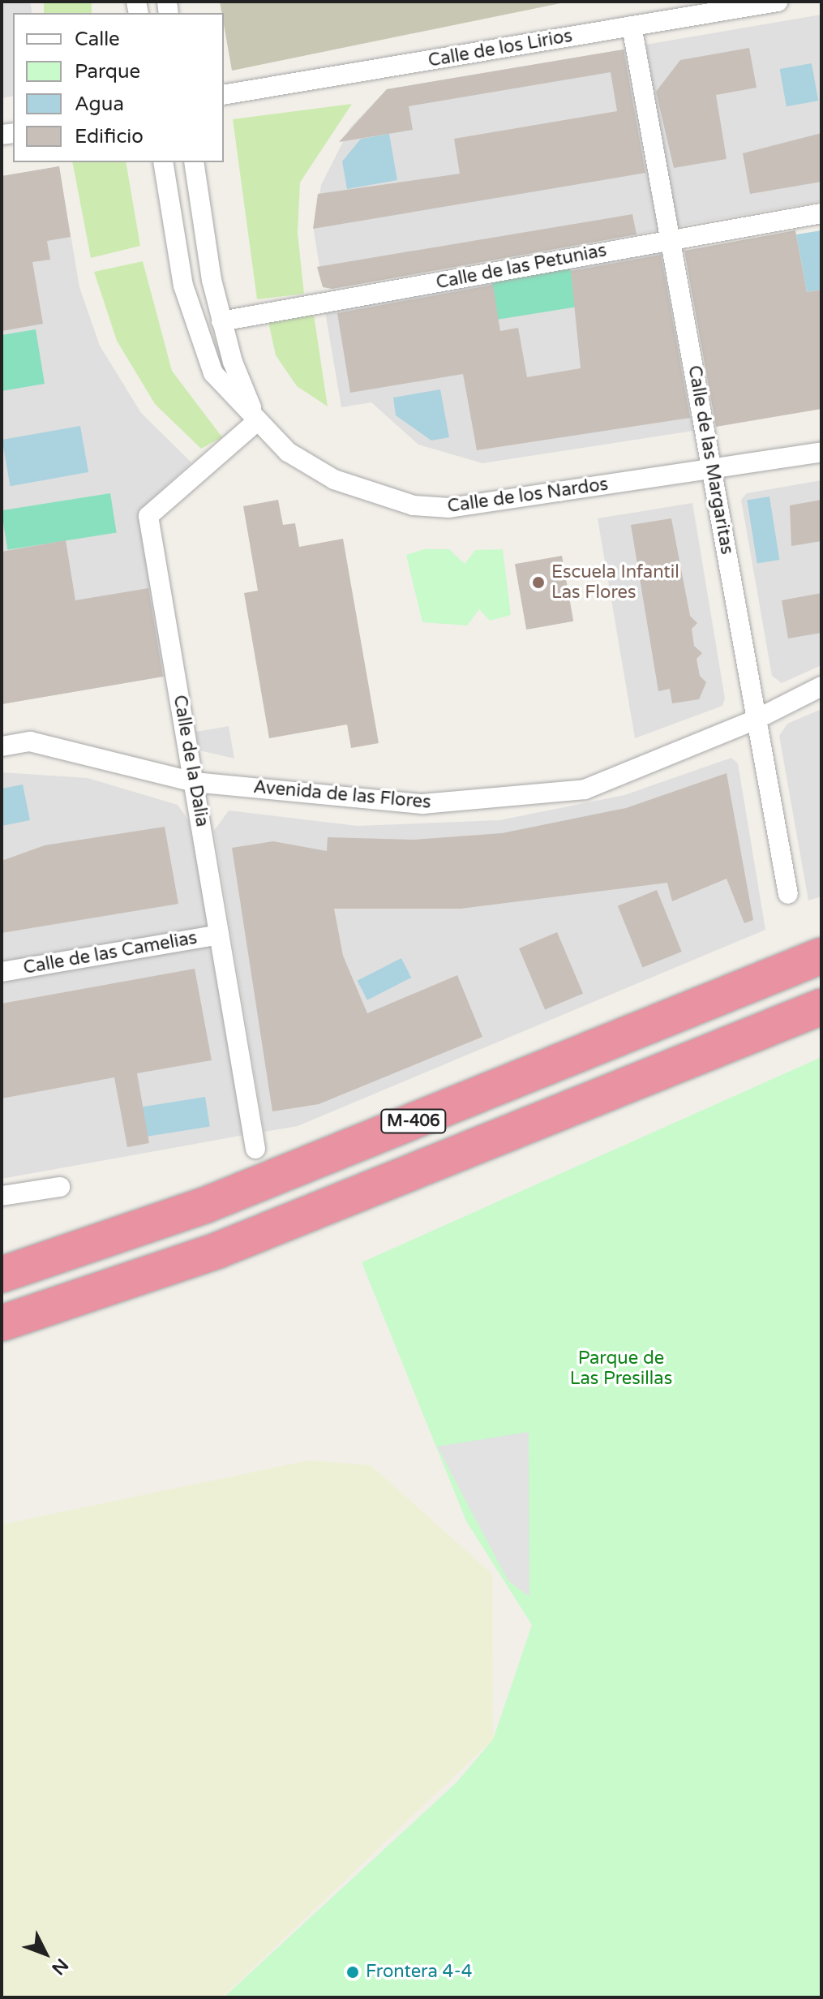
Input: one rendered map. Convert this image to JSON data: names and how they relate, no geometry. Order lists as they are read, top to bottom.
{
  "streets": {
    "highway": ["M-406"],
    "street": [
      "Calle de los Lirios",
      "Calle de las Petunias",
      "Calle de las Margaritas",
      "Calle de los Nardos",
      "Calle de la Dalia",
      "Avenida de las Flores",
      "Calle de las Camelias"
    ]
  },
  "crossings": [
    ["Calle de los Lirios", "Calle de las Margaritas"],
    ["Calle de las Petunias", "Calle de las Margaritas"],
    ["Calle de las Petunias", "Calle de los Nardos"],
    ["Calle de las Margaritas", "Calle de los Nardos"],
    ["Calle de las Margaritas", "Avenida de las Flores"],
    ["Calle de los Nardos", "Calle de la Dalia"],
    ["Calle de la Dalia", "Avenida de las Flores"],
    ["Calle de la Dalia", "Calle de las Camelias"]
  ],
  "parks": ["Parque de Las Presillas"],
  "places": ["Escuela Infantil Las Flores", "Frontera 4-4"],
  "legend": [
    "Calle",
    "Parque",
    "Agua",
    "Edificio"
  ],
  "north": "bottom right"
}
